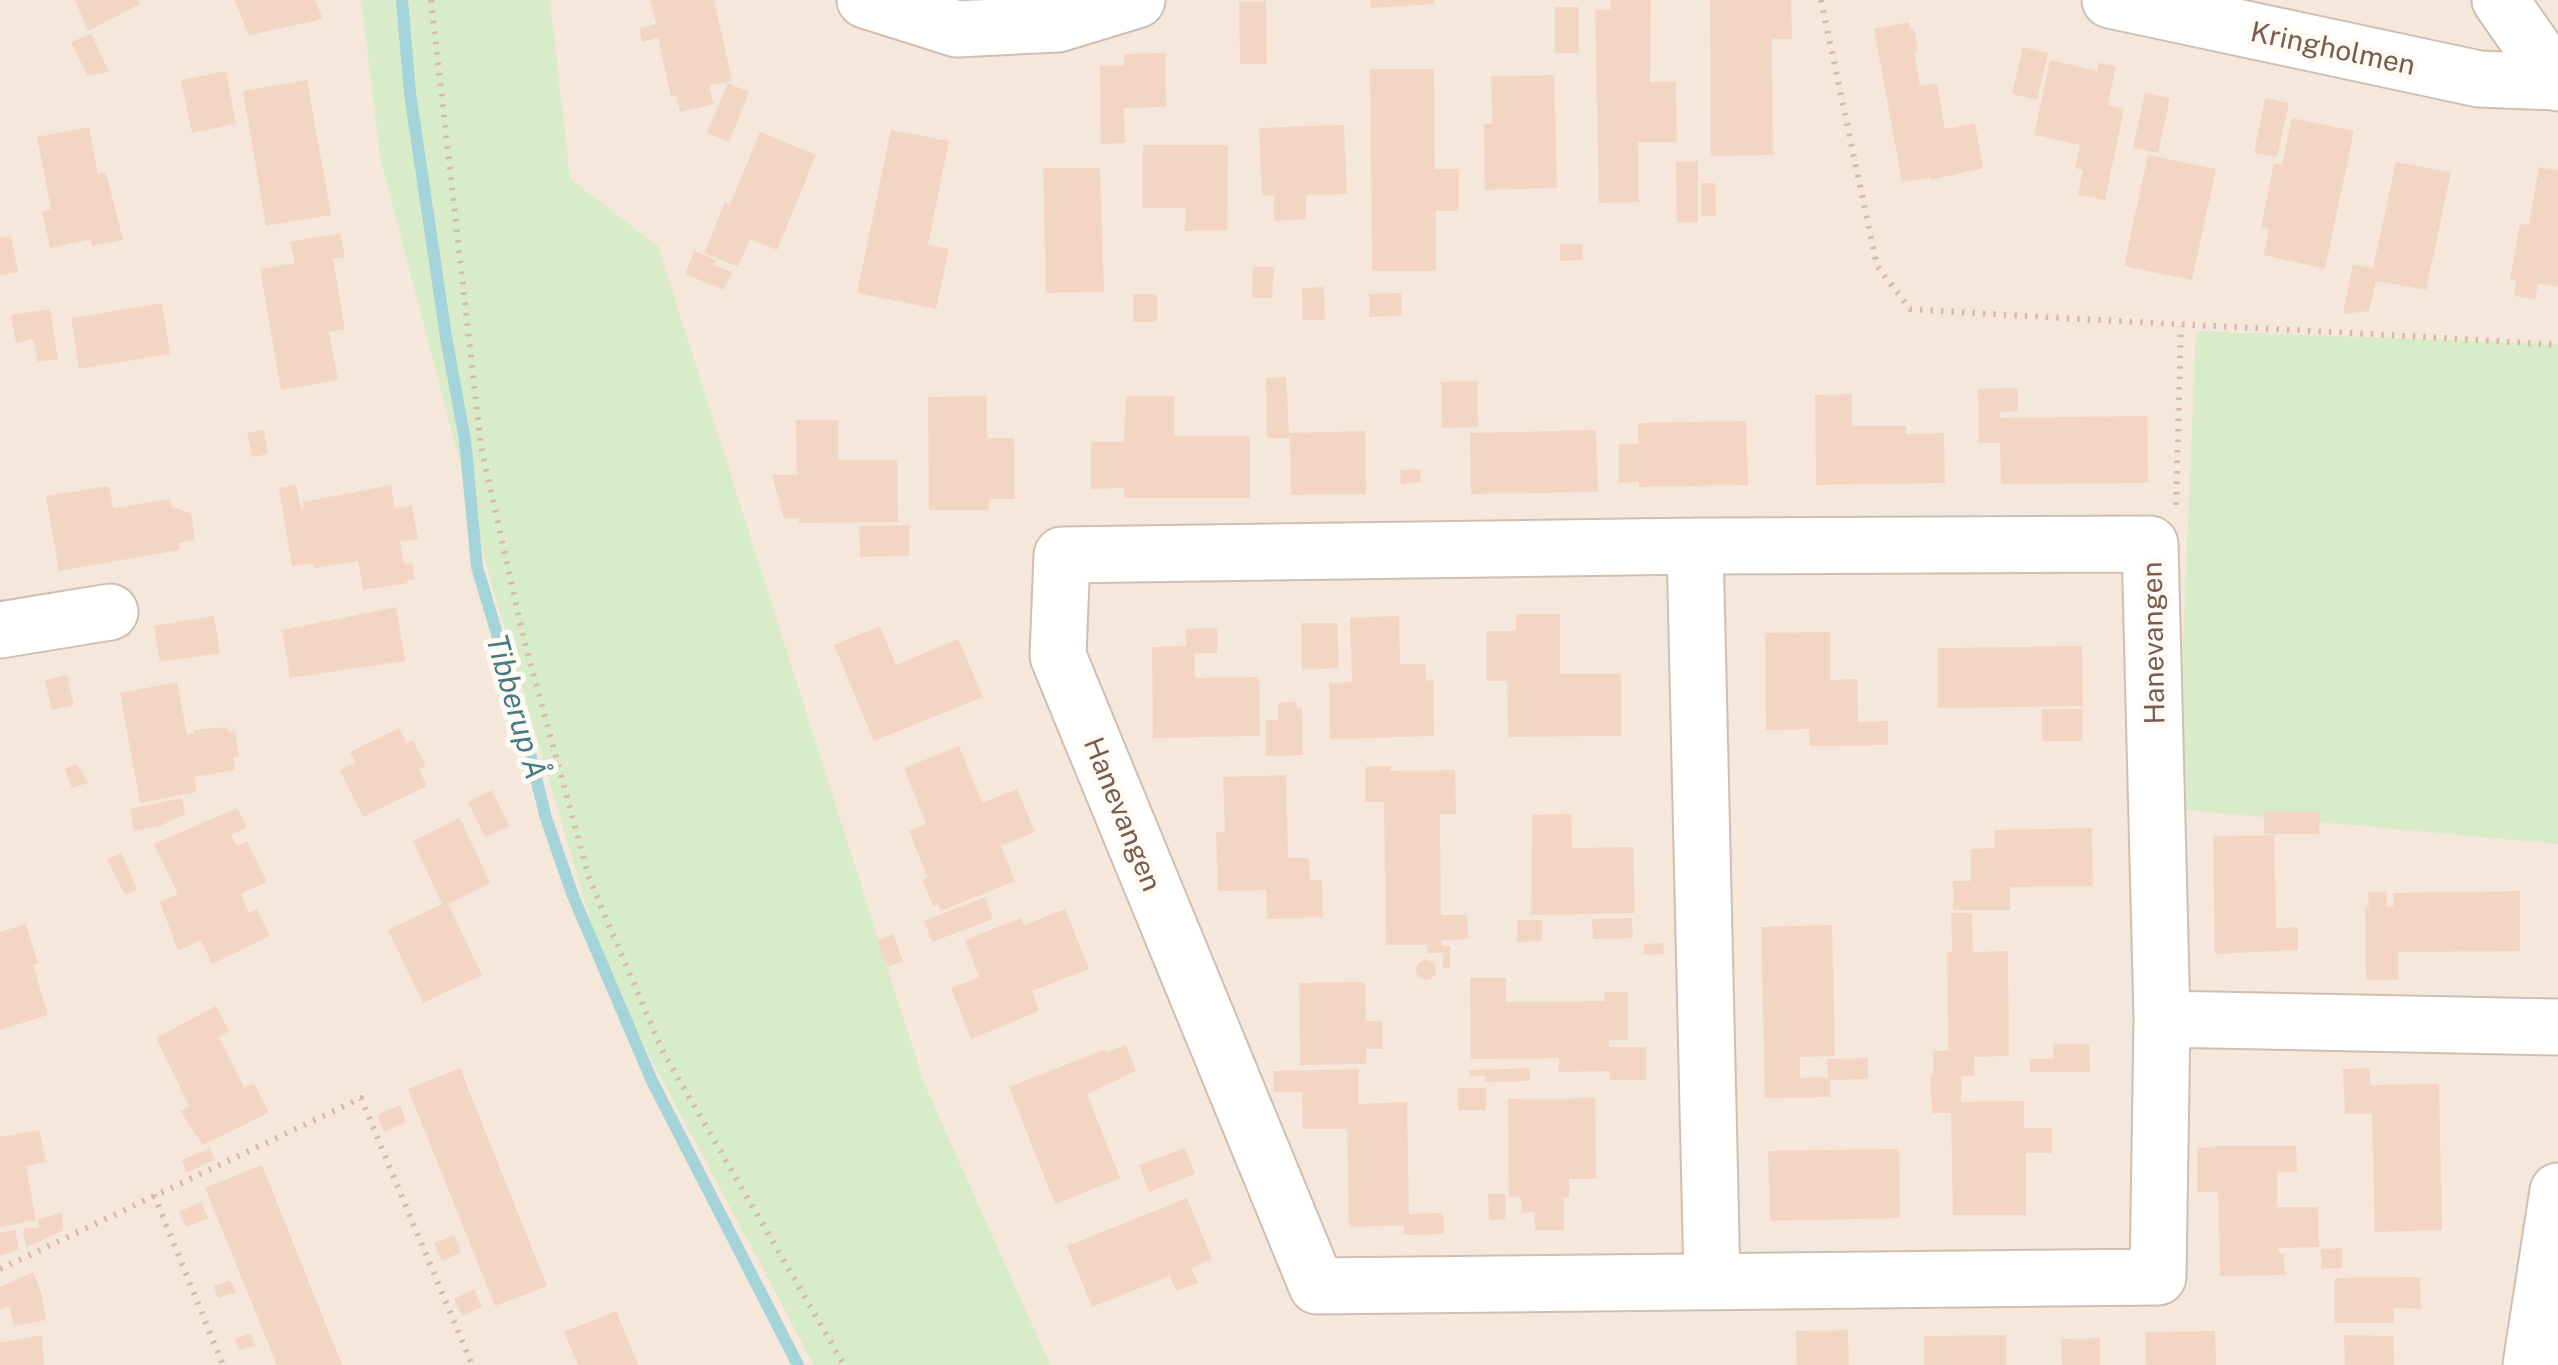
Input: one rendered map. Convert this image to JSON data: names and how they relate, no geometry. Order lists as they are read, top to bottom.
{
  "streets": {
    "street": ["Kringholmen", "Hanevangen"]
  },
  "water": ["Tibberup Å"]
}
